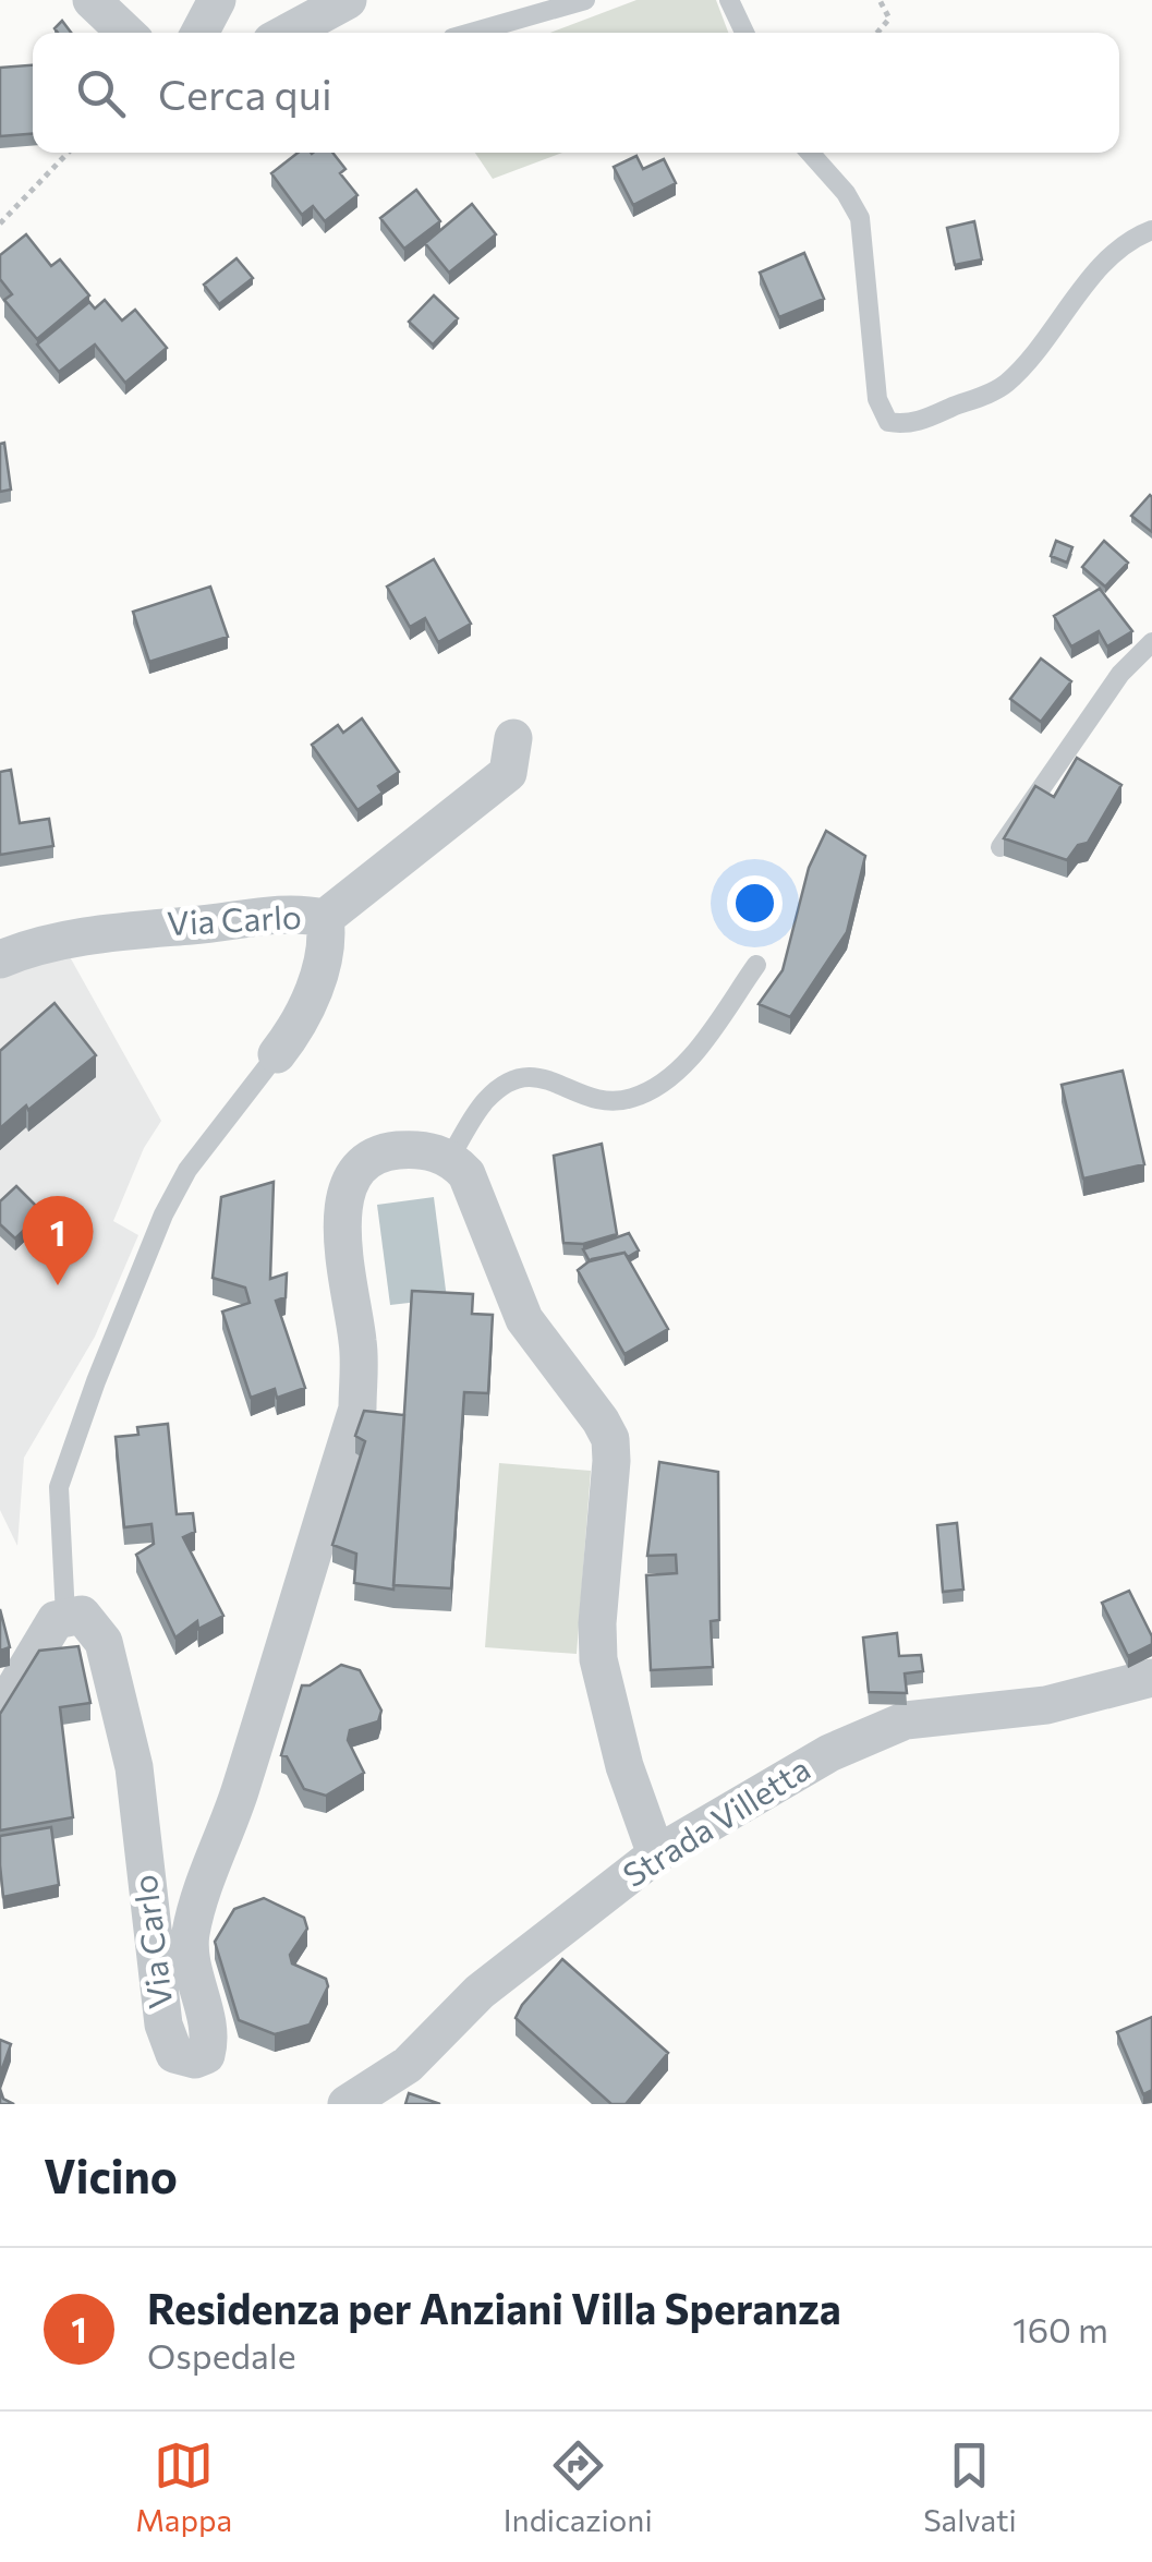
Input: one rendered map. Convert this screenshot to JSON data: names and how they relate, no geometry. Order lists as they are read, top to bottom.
{
  "streets": {
    "street": ["Via Carlo", "Strada Villetta"]
  },
  "page": {
    "search": "Cerca qui",
    "pins": "1",
    "heading": "Vicino",
    "list": [
      {
        "mark": "1",
        "name": "Residenza per Anziani Villa Speranza",
        "note": "Ospedale",
        "value": "160 m"
      }
    ],
    "nav": ["Mappa", "Indicazioni", "Salvati"]
  }
}
